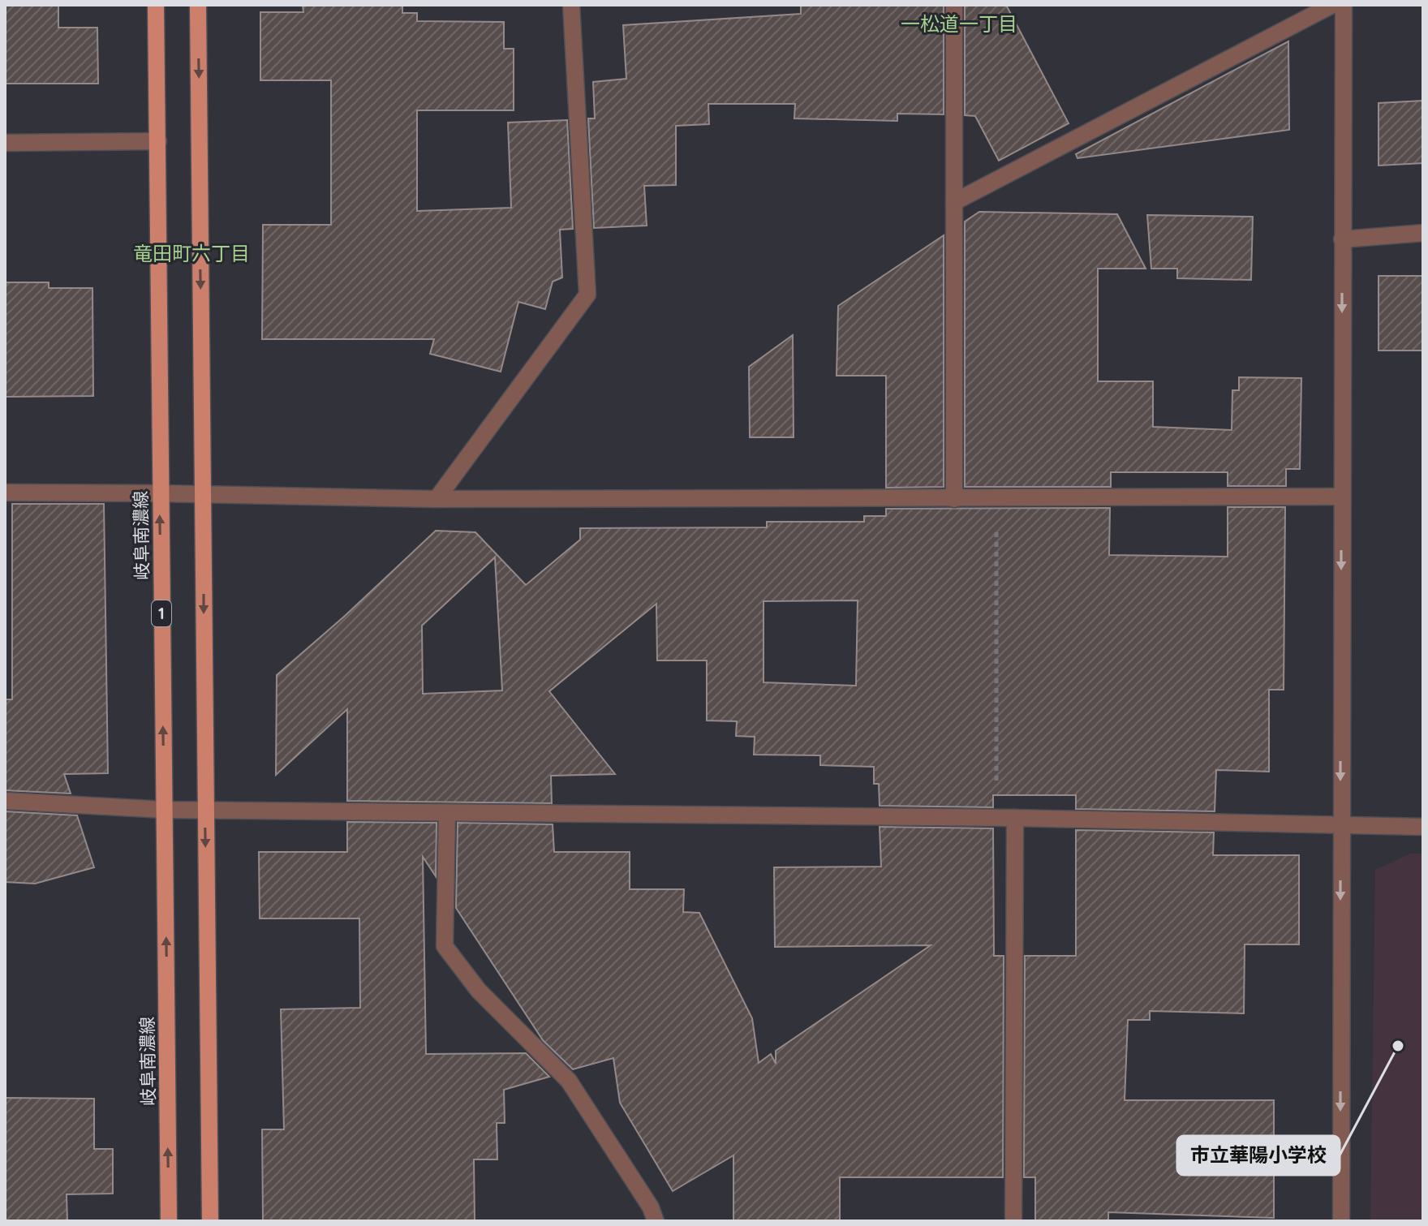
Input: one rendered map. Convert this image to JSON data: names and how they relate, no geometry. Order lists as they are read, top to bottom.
{
  "streets": {
    "main road": ["岐阜南濃線", "1"]
  },
  "districts": ["一松道一丁目", "竜田町六丁目"],
  "places": ["市立華陽小学校"]
}
